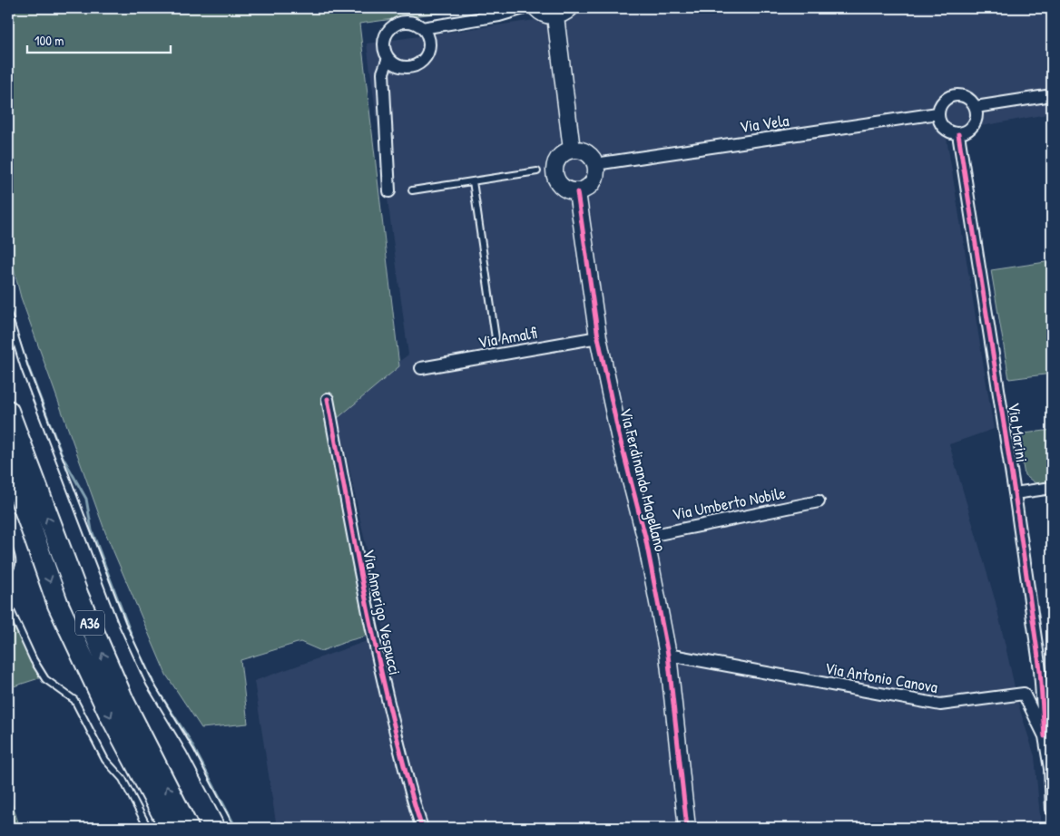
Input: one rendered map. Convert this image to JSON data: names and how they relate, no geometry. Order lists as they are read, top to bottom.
{
  "streets": {
    "highway": ["A36"],
    "street": [
      "Via Vela",
      "Via Amalfi",
      "Via Marini",
      "Via Ferdinando Magellano",
      "Via Umberto Nobile",
      "Via Amerigo Vespucci",
      "Via Antonio Canova"
    ]
  },
  "crossings": [
    ["Via Vela", "Via Marini"],
    ["Via Vela", "Via Ferdinando Magellano"],
    ["Via Amalfi", "Via Ferdinando Magellano"],
    ["Via Marini", "Via Antonio Canova"],
    ["Via Ferdinando Magellano", "Via Umberto Nobile"],
    ["Via Ferdinando Magellano", "Via Antonio Canova"]
  ],
  "scale_bar": "100 m"
}
